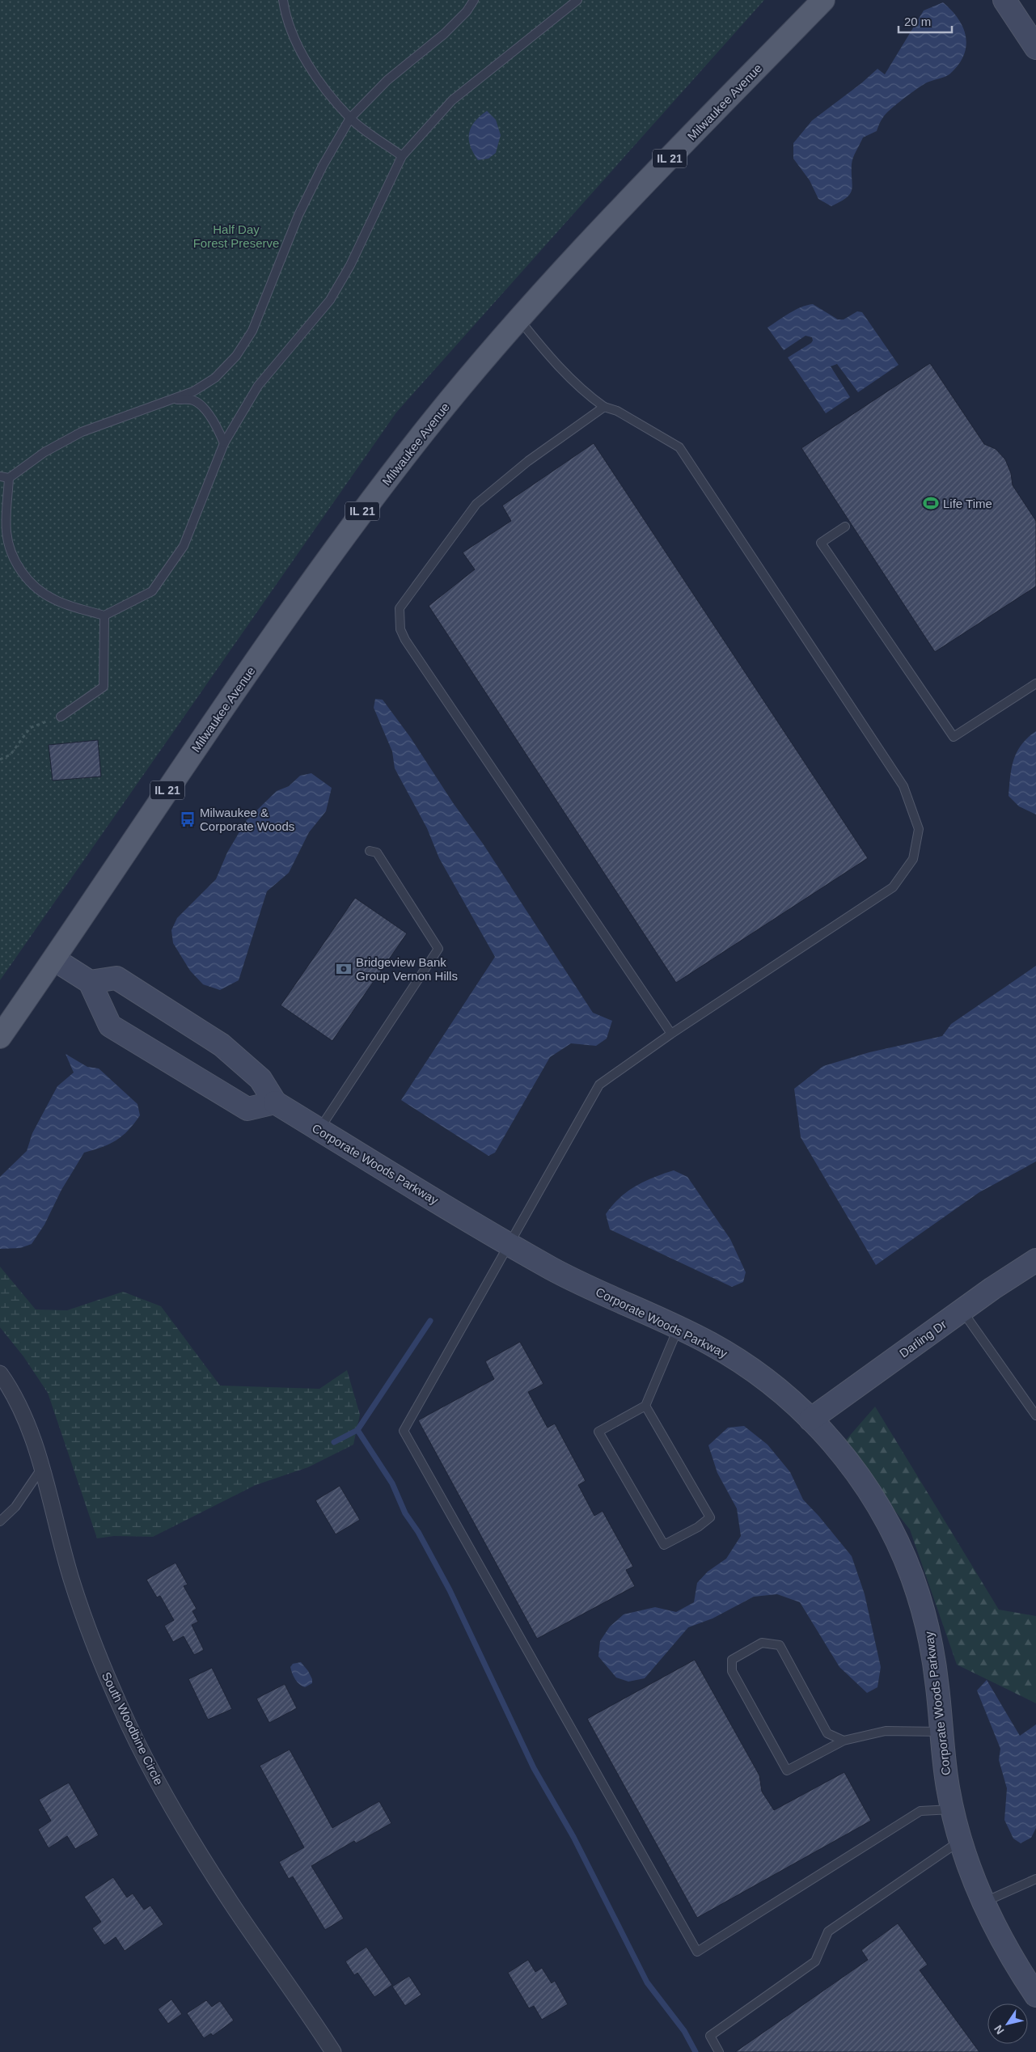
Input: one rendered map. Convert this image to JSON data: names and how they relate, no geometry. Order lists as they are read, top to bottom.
{
  "streets": {
    "main road": ["Milwaukee Avenue", "IL 21"],
    "street": ["Corporate Woods Parkway", "Darling Dr", "South Woodbine Circle"]
  },
  "crossings": [
    ["Corporate Woods Parkway", "Darling Dr"]
  ],
  "parks": ["Half Day Forest Preserve"],
  "places": {
    "sports": ["Life Time"],
    "bus stop": ["Milwaukee & Corporate Woods"],
    "bank": ["Bridgeview Bank Group Vernon Hills"]
  },
  "scale_bar": "20 m",
  "north": "bottom left"
}
